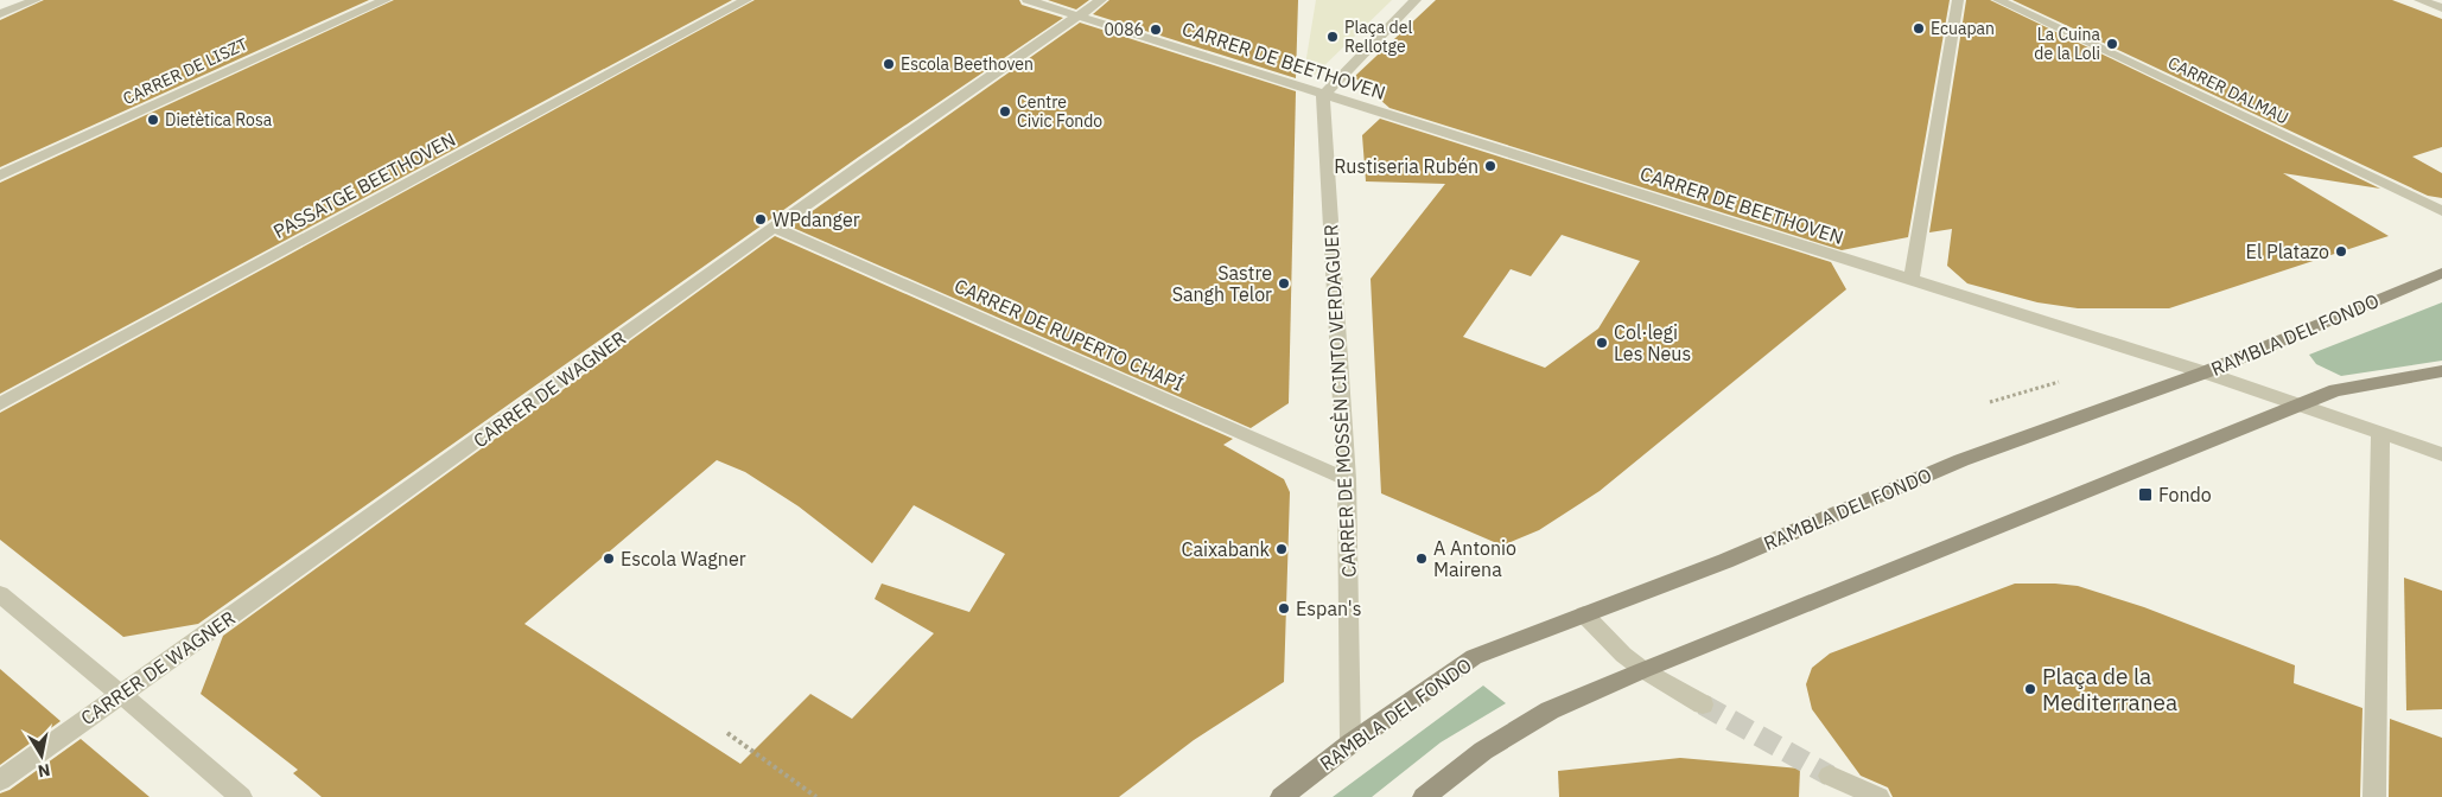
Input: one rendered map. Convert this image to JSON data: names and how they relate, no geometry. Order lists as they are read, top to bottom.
{
  "streets": {
    "street": [
      "CARRER DE BEETHOVEN",
      "CARRER DE LISZT",
      "CARRER DALMAU",
      "PASSATGE BEETHOVEN",
      "CARRER DE RUPERTO CHAPÍ",
      "RAMBLA DEL FONDO",
      "CARRER DE WAGNER",
      "CARRER DE MOSSÈN CINTO VERDAGUER"
    ]
  },
  "crossings": [
    ["CARRER DE BEETHOVEN", "RAMBLA DEL FONDO"],
    ["CARRER DE BEETHOVEN", "CARRER DE WAGNER"],
    ["CARRER DE BEETHOVEN", "CARRER DE MOSSÈN CINTO VERDAGUER"],
    ["CARRER DE RUPERTO CHAPÍ", "CARRER DE WAGNER"],
    ["CARRER DE RUPERTO CHAPÍ", "CARRER DE MOSSÈN CINTO VERDAGUER"],
    ["RAMBLA DEL FONDO", "CARRER DE MOSSÈN CINTO VERDAGUER"]
  ],
  "places": {
    "other": [
      "Ecuapan",
      "0086",
      "Plaça del Rellotge",
      "La Cuina de la Loli",
      "Escola Beethoven",
      "Centre Civic Fondo",
      "Dietètica Rosa",
      "Rustiseria Rubén",
      "WPdanger",
      "El Platazo",
      "Sastre Sangh Telor",
      "Col·legi Les Neus",
      "Caixabank",
      "Escola Wagner",
      "A Antonio Mairena",
      "Espan's",
      "Plaça de la Mediterranea"
    ],
    "transit": ["Fondo"]
  },
  "north": "bottom"
}
